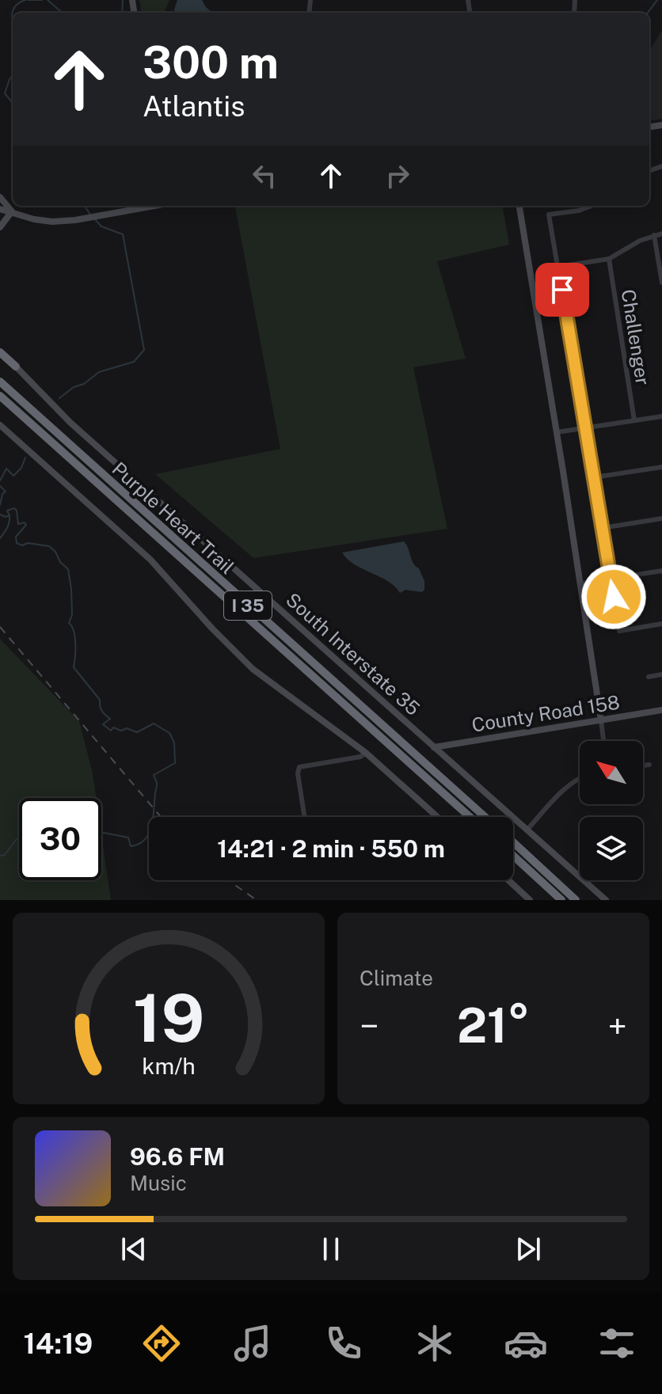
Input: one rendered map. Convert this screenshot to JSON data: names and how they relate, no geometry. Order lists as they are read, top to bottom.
{
  "streets": {
    "highway": ["Purple Heart Trail", "I 35"],
    "main road": ["South Interstate 35", "County Road 158"],
    "street": ["Challenger"]
  },
  "crossings": [
    ["South Interstate 35", "County Road 158"]
  ],
  "north": "top left",
  "page": {
    "turn": ["300 m", "Atlantis"],
    "limit": "30",
    "trip": "14:21 · 2 min · 550 m",
    "tile": "Climate",
    "heat": ["−", "21°", "+"],
    "song": ["96.6 FM", "Music"],
    "tabs": "14:19",
    "gauge": ["19", "km/h"]
  }
}
